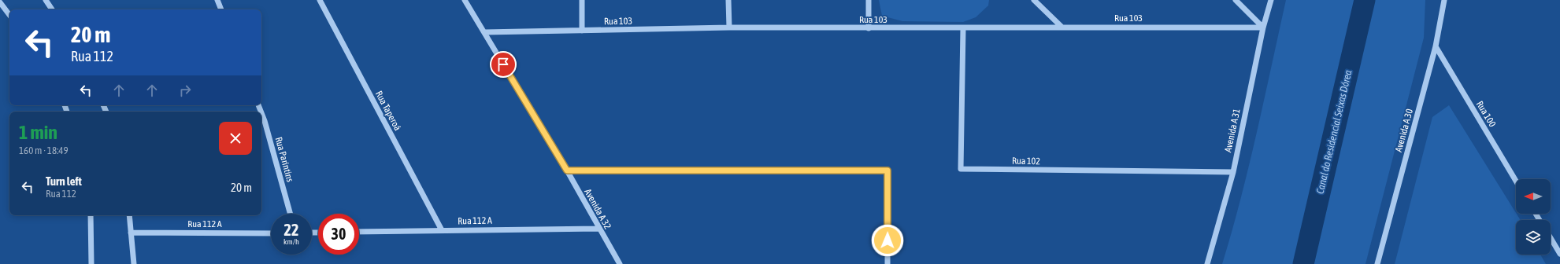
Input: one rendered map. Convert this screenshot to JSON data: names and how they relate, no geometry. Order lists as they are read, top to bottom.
{
  "streets": {
    "street": [
      "Rua 103",
      "Rua Taperoá",
      "Rua 100",
      "Avenida A 31",
      "Avenida A 30",
      "Rua Parintins",
      "Rua 102",
      "Avenida A 32",
      "Rua 112 A"
    ]
  },
  "crossings": [
    ["Rua 103", "Avenida A 31"],
    ["Rua 103", "Rua 102"],
    ["Rua 103", "Avenida A 32"],
    ["Rua Taperoá", "Rua 112 A"],
    ["Rua 100", "Avenida A 30"],
    ["Avenida A 31", "Rua 102"],
    ["Avenida A 32", "Rua 112 A"]
  ],
  "water": ["Canal do Residencial Seixas Dórea"],
  "north": "left",
  "page": {
    "turn": ["20 m", "Rua 112"],
    "heading": ["1 min", "160 m · 18:49"],
    "list": [
      {
        "name": "Turn left",
        "note": "Rua 112",
        "value": "20 m"
      }
    ],
    "speed": "22 km/h",
    "limit": "30"
  }
}
